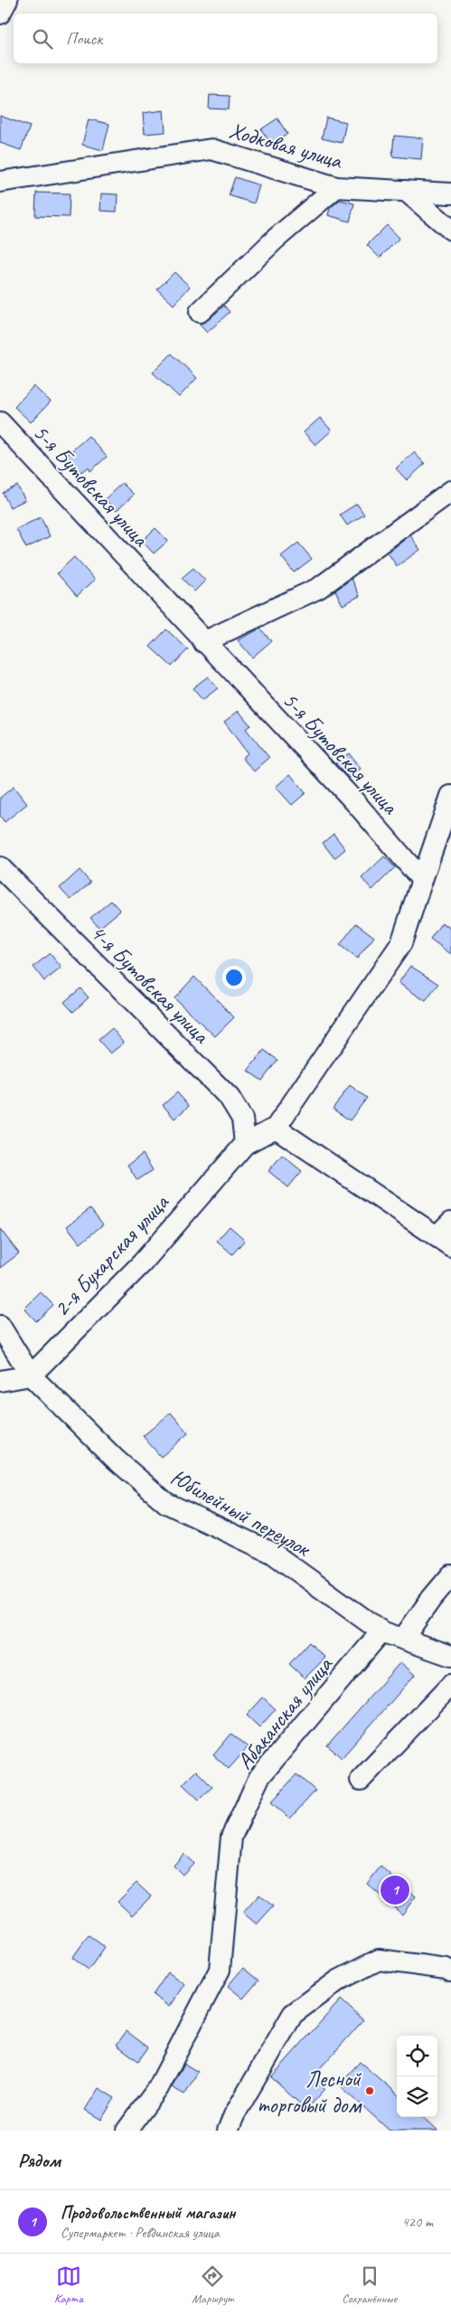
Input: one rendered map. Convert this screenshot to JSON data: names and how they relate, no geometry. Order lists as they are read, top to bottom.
{
  "streets": {
    "street": [
      "Ходковая улица",
      "5-я Бутовская улица",
      "4-я Бутовская улица",
      "2-я Бухарская улица",
      "Юбилейный переулок",
      "Абаканская улица"
    ]
  },
  "crossings": [
    ["4-я Бутовская улица", "2-я Бухарская улица"],
    ["2-я Бухарская улица", "Юбилейный переулок"],
    ["Юбилейный переулок", "Абаканская улица"]
  ],
  "places": ["Лесной торговый дом"],
  "page": {
    "search": "Поиск",
    "pins": "1",
    "heading": "Рядом",
    "list": [
      {
        "mark": "1",
        "name": "Продовольственный магазин",
        "note": "Супермаркет · Ревдинская улица",
        "value": "420 m"
      }
    ],
    "nav": ["Карта", "Маршрут", "Сохранённые"]
  }
}
